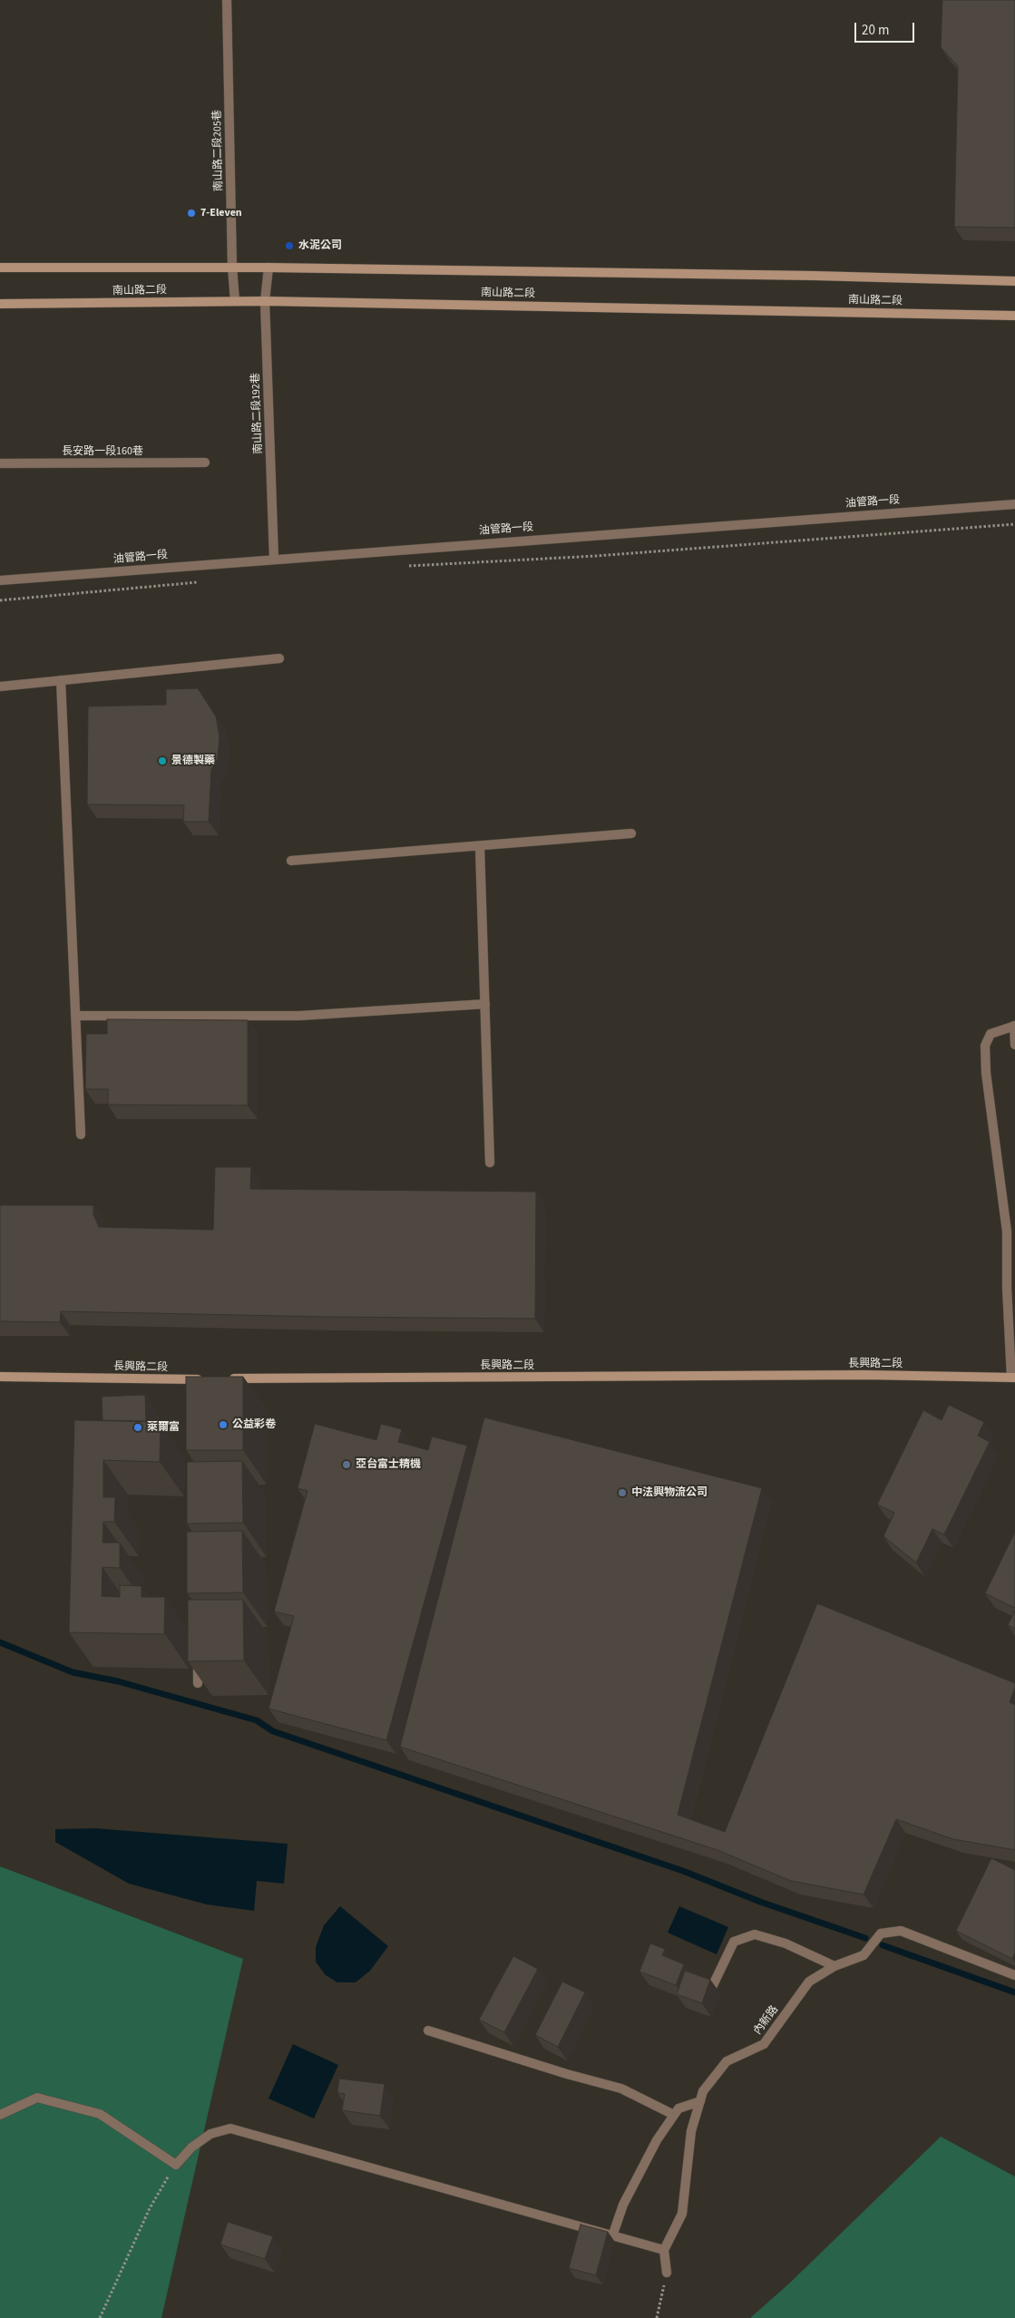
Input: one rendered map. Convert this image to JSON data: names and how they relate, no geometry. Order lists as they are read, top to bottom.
{
  "streets": {
    "street": [
      "南山路二段205巷",
      "南山路二段",
      "南山路二段192巷",
      "長安路一段160巷",
      "油管路一段",
      "長興路二段",
      "內新路"
    ]
  },
  "crossings": [
    ["南山路二段205巷", "南山路二段"],
    ["南山路二段", "南山路二段192巷"],
    ["南山路二段192巷", "油管路一段"]
  ],
  "places": [
    "7-Eleven",
    "水泥公司",
    "景德製藥",
    "公益彩卷",
    "萊爾富",
    "亞台富士精機",
    "中法興物流公司"
  ],
  "scale_bar": "20 m"
}
